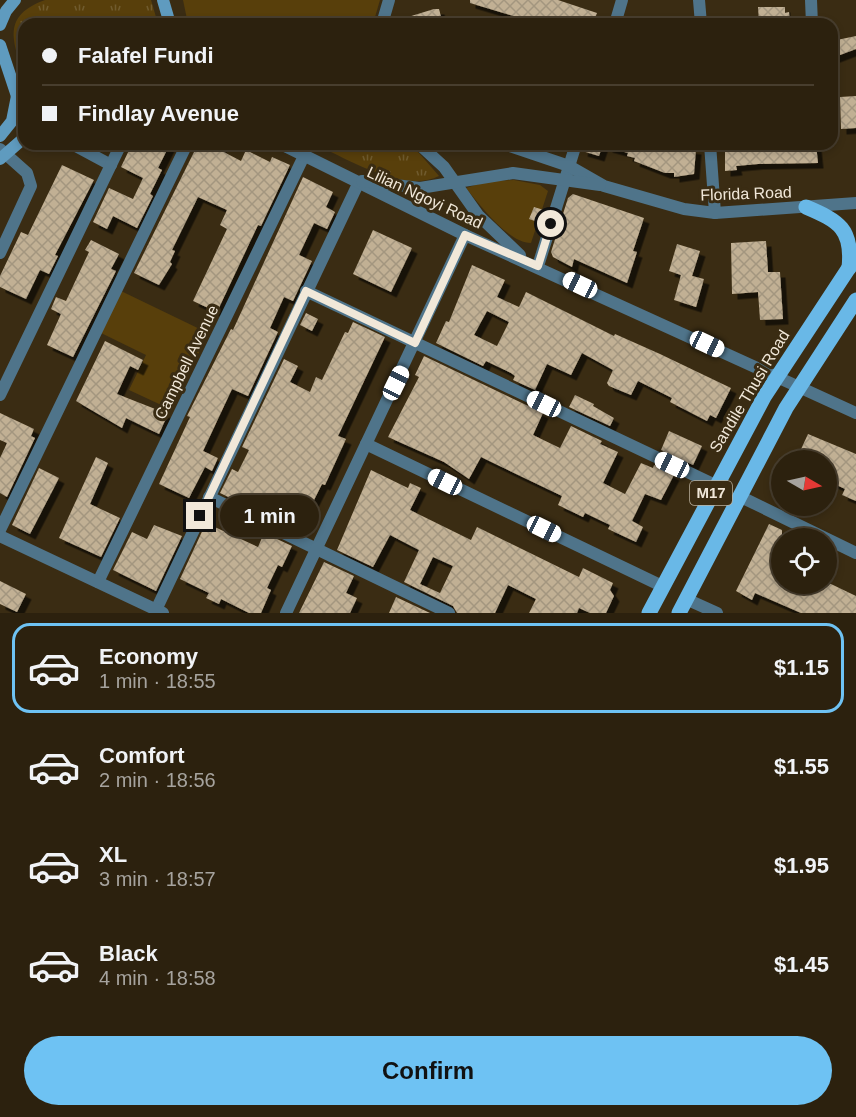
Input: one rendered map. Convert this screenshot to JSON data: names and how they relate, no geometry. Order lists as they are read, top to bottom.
{
  "streets": {
    "main road": ["Sandile Thusi Road", "M17"],
    "street": ["Florida Road", "Lilian Ngoyi Road", "Campbell Avenue"]
  },
  "crossings": [
    ["Florida Road", "Lilian Ngoyi Road"],
    ["Lilian Ngoyi Road", "Campbell Avenue"],
    ["Lilian Ngoyi Road", "Sandile Thusi Road"],
    ["Lilian Ngoyi Road", "M17"]
  ],
  "north": "right",
  "page": {
    "banner": ["Falafel Fundi", "Findlay Avenue"],
    "bubble": "1 min",
    "list": [
      {
        "name": "Economy",
        "note": "1 min · 18:55",
        "value": "$1.15"
      },
      {
        "name": "Comfort",
        "note": "2 min · 18:56",
        "value": "$1.55"
      },
      {
        "name": "XL",
        "note": "3 min · 18:57",
        "value": "$1.95"
      },
      {
        "name": "Black",
        "note": "4 min · 18:58",
        "value": "$1.45"
      }
    ],
    "buttons": "Confirm"
  }
}
